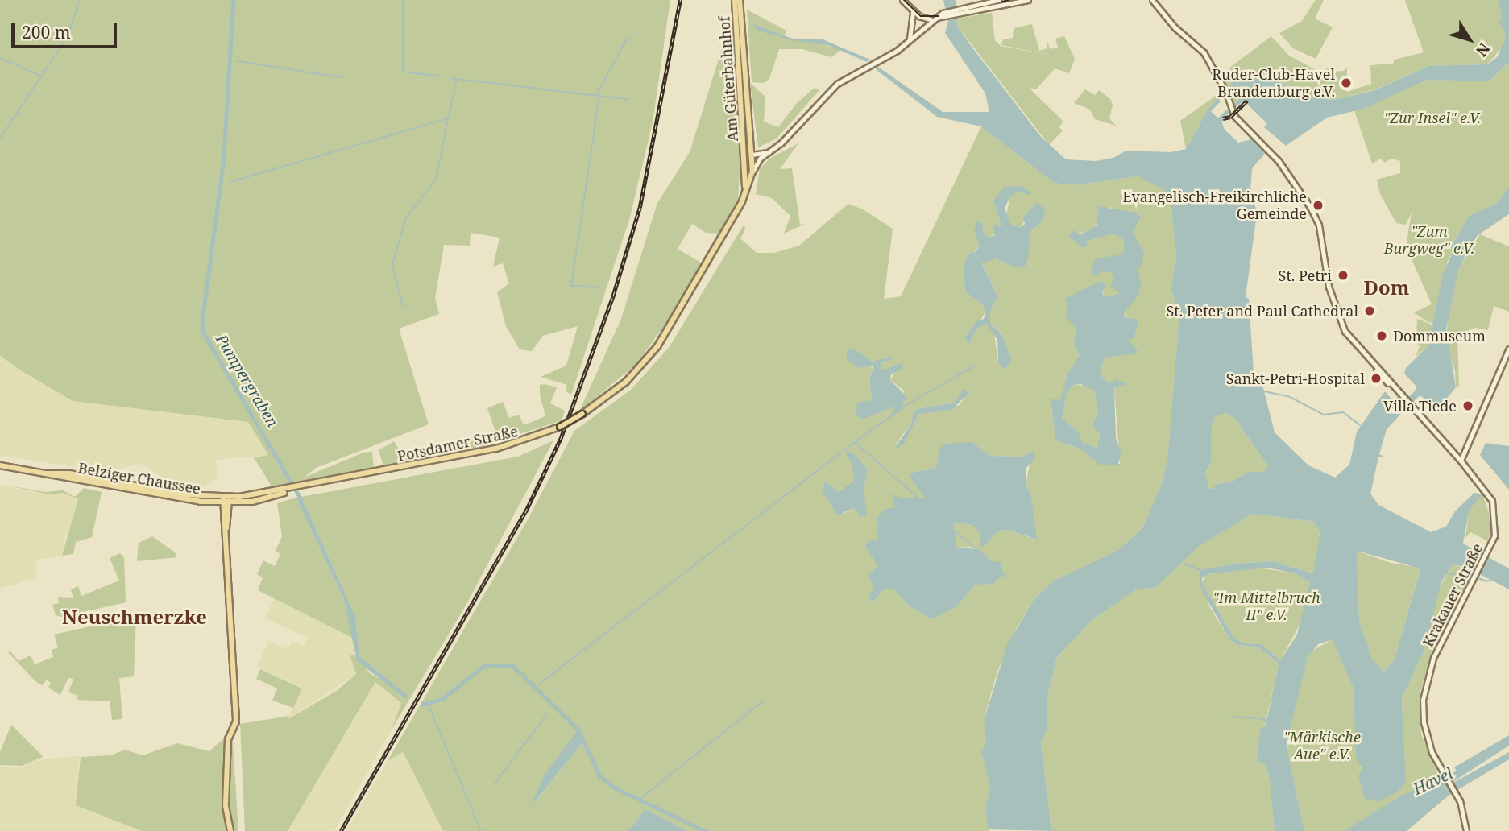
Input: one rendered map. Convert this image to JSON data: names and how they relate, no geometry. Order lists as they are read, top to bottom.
{
  "streets": {
    "main road": ["Am Güterbahnhof", "Potsdamer Straße", "Belziger Chaussee"],
    "street": ["Krakauer Straße"]
  },
  "crossings": [
    ["Am Güterbahnhof", "Potsdamer Straße"],
    ["Potsdamer Straße", "Belziger Chaussee"]
  ],
  "districts": ["Dom", "Neuschmerzke"],
  "water": ["Pumpergraben", "Havel"],
  "parks": [
    "\"Zur Insel\" e.V.",
    "\"Zum Burgweg\" e.V.",
    "\"Im Mittelbruch II\" e.V.",
    "\"Märkische Aue\" e.V."
  ],
  "places": [
    "Ruder-Club-Havel Brandenburg e.V.",
    "Evangelisch-Freikirchliche Gemeinde",
    "St. Petri",
    "St. Peter and Paul Cathedral",
    "Dommuseum",
    "Sankt-Petri-Hospital",
    "Villa Tiede"
  ],
  "scale_bar": "200 m",
  "north": "bottom right"
}
